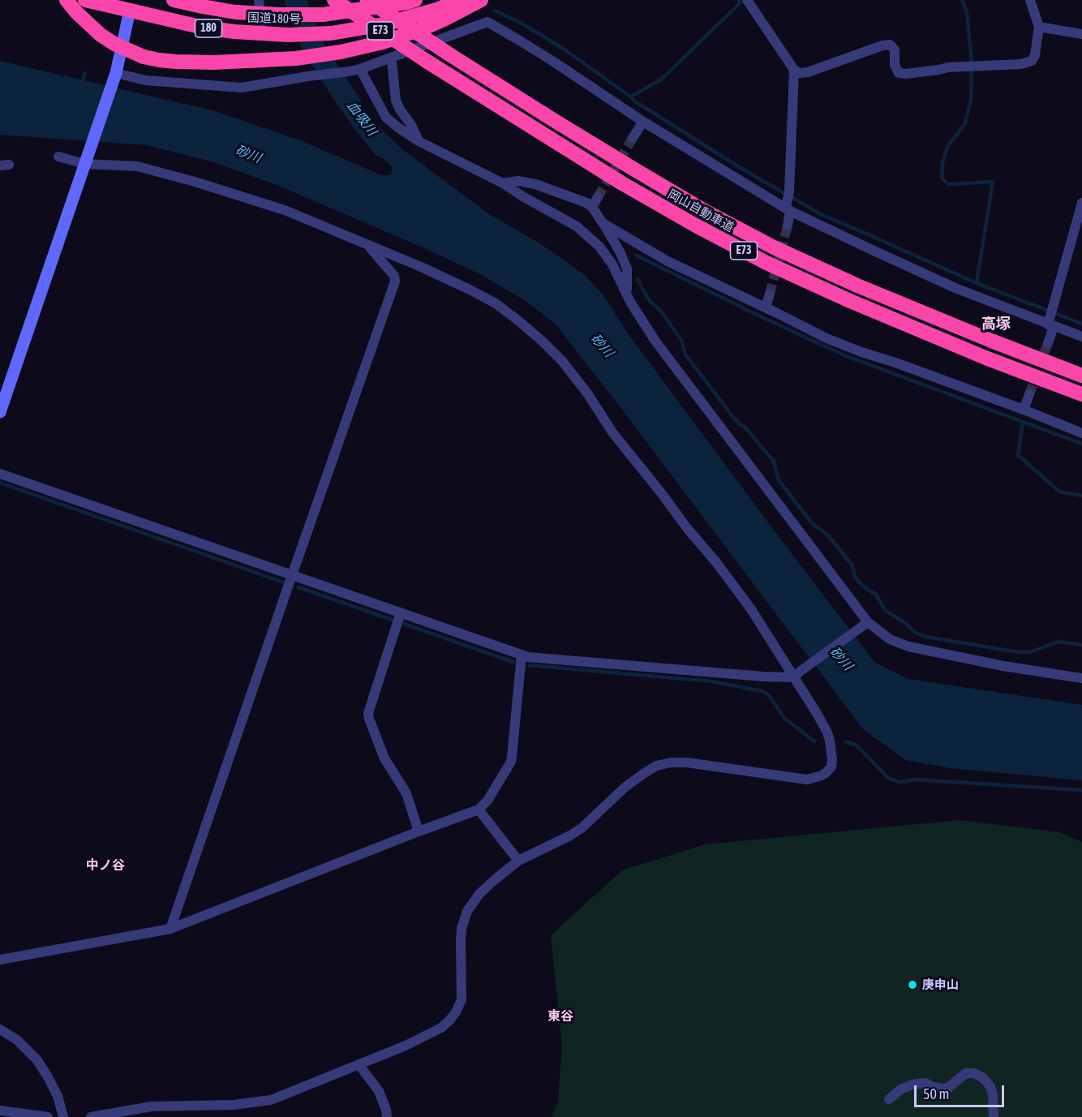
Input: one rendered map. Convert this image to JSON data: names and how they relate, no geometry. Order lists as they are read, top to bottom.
{
  "streets": {
    "highway": [
      "国道180号",
      "180",
      "E73",
      "岡山自動車道"
    ]
  },
  "districts": ["高塚", "中ノ谷", "東谷"],
  "water": ["血吸川", "砂川"],
  "places": ["庚申山"],
  "scale_bar": "50 m"
}
